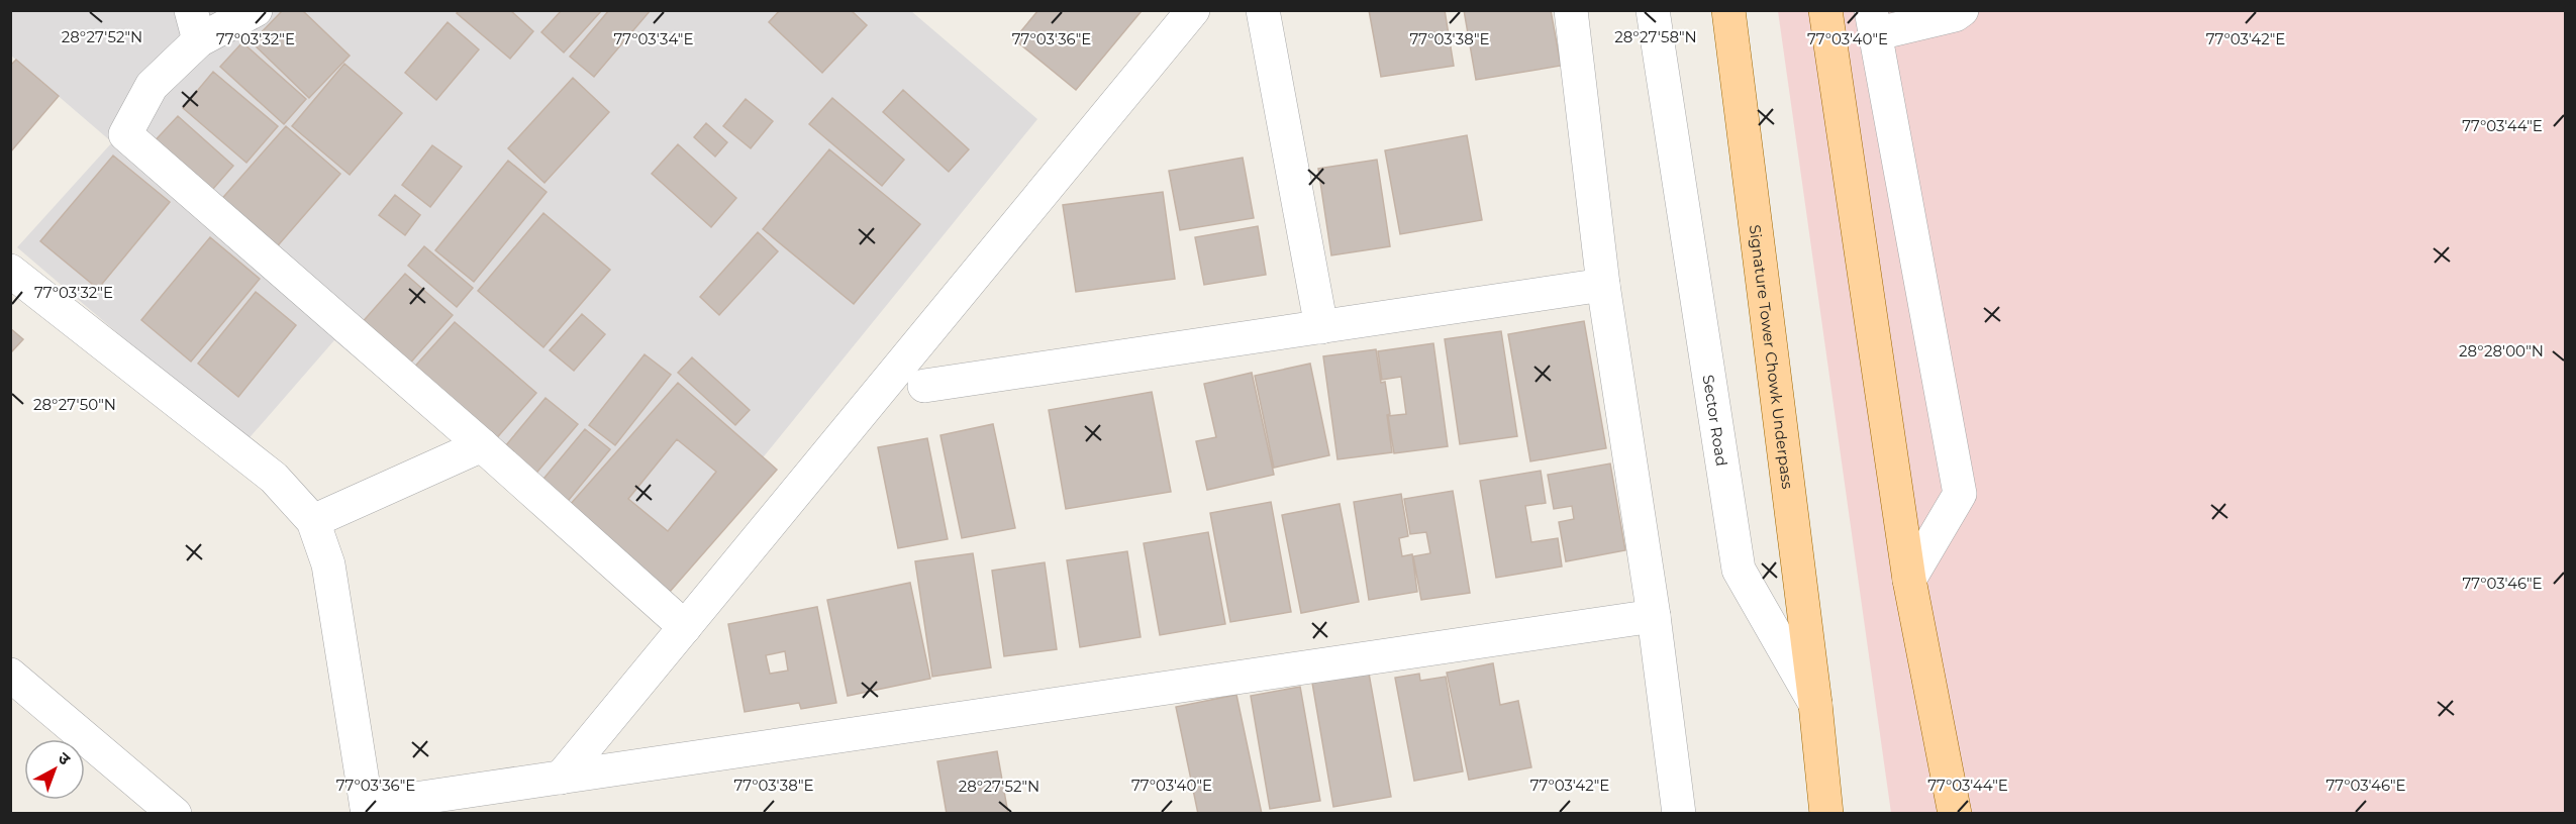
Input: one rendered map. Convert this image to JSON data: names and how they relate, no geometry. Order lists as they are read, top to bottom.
{
  "streets": {
    "main road": ["Signature Tower Chowk Underpass", "Sector Road"]
  },
  "crossings": [
    ["Signature Tower Chowk Underpass", "Sector Road"]
  ],
  "north": "top right",
  "coordinates": [
    "28°27'52\"N",
    "28°27'58\"N",
    "77°03'32\"E",
    "77°03'34\"E",
    "77°03'36\"E",
    "77°03'38\"E",
    "77°03'40\"E",
    "77°03'42\"E",
    "77°03'44\"E",
    "28°28'00\"N",
    "28°27'50\"N",
    "77°03'46\"E"
  ]
}
